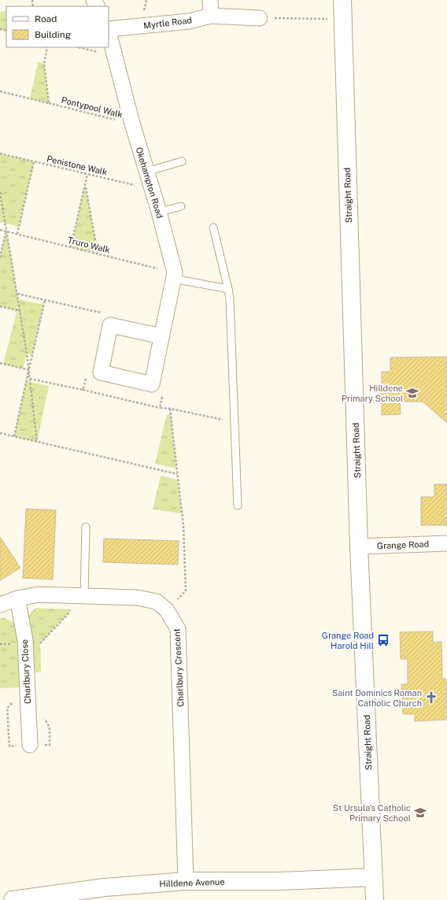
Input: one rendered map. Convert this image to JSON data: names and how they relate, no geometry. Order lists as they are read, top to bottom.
{
  "streets": {
    "street": [
      "Myrtle Road",
      "Okehampton Road",
      "Straight Road",
      "Grange Road",
      "Charlbury Crescent",
      "Charlbury Close",
      "Hilldene Avenue"
    ],
    "path": ["Pontypool Walk", "Penistone Walk", "Truro Walk"]
  },
  "crossings": [
    ["Pontypool Walk", "Okehampton Road"],
    ["Penistone Walk", "Okehampton Road"],
    ["Okehampton Road", "Truro Walk"],
    ["Straight Road", "Grange Road"],
    ["Straight Road", "Hilldene Avenue"],
    ["Charlbury Crescent", "Charlbury Close"],
    ["Charlbury Crescent", "Hilldene Avenue"]
  ],
  "places": {
    "school or university": ["Hilldene Primary School", "St Ursula's Catholic Primary School"],
    "bus stop": ["Grange Road Harold Hill"],
    "church": ["Saint Dominics Roman Catholic Church"]
  },
  "legend": ["Road", "Building"]
}
